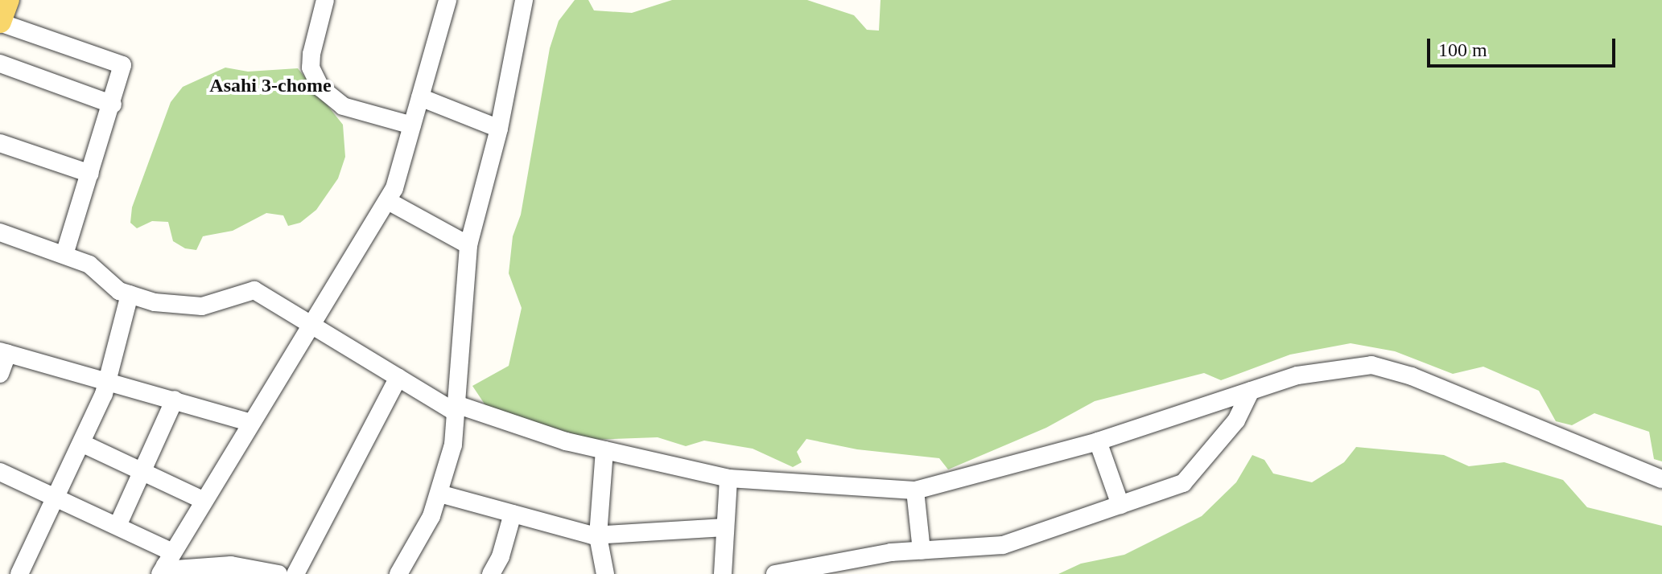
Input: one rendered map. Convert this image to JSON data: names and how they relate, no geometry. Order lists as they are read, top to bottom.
{
  "districts": ["Asahi 3-chome"],
  "scale_bar": "100 m"
}
